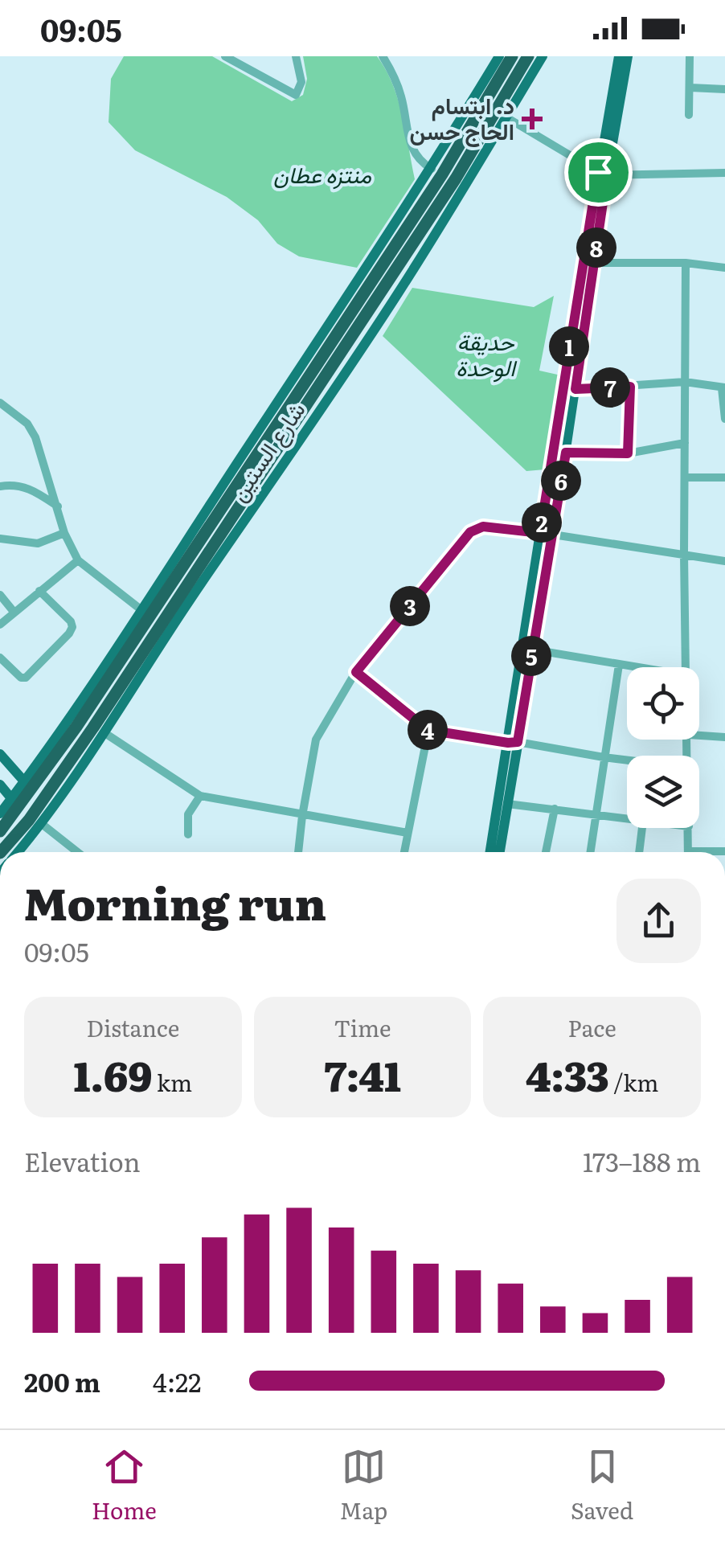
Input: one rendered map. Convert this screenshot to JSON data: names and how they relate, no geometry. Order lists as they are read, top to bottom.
{
  "streets": {
    "highway": ["شارع الستين"]
  },
  "parks": ["منتزه عطان", "حديقة الوحدة"],
  "places": {
    "health": ["د. ابتسام الحاج حسن"]
  },
  "page": {
    "status": "09:05",
    "pins": [
      "8",
      "1",
      "7",
      "6",
      "2",
      "3",
      "5",
      "4"
    ],
    "heading": ["Morning run", "09:05"],
    "stats": [
      ["Distance", "1.69 km"],
      ["Time", "7:41"],
      ["Pace", "4:33 /km"]
    ],
    "chart": ["Elevation", "173–188 m"],
    "list": [
      {
        "name": "200 m",
        "note": "4:22"
      }
    ],
    "tabs": ["Home", "Map", "Saved"]
  }
}
